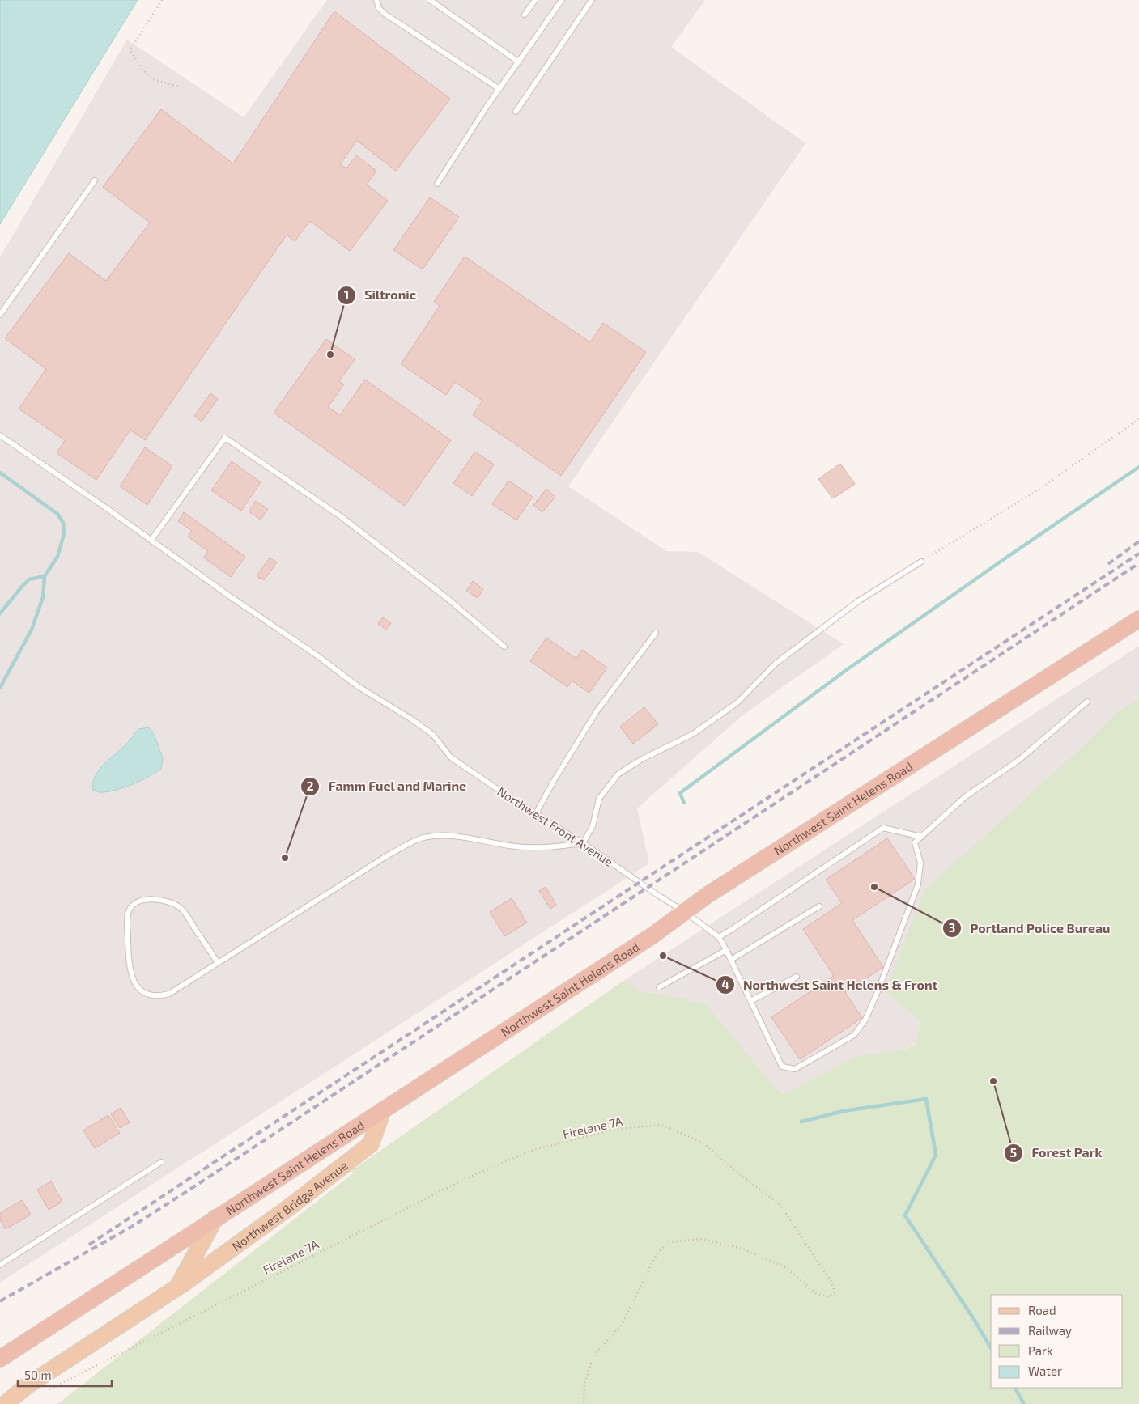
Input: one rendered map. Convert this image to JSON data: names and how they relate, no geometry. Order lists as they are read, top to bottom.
{
  "streets": {
    "highway": ["Northwest Saint Helens Road"],
    "main road": ["Northwest Bridge Avenue"],
    "lane": ["Northwest Front Avenue"],
    "path": ["Firelane 7A"]
  },
  "crossings": [
    ["Northwest Saint Helens Road", "Northwest Front Avenue"],
    ["Northwest Saint Helens Road", "Northwest Bridge Avenue"]
  ],
  "places": [
    "Siltronic",
    "Famm Fuel and Marine",
    "Portland Police Bureau",
    "Northwest Saint Helens & Front",
    "Forest Park"
  ],
  "legend": [
    "Road",
    "Railway",
    "Park",
    "Water"
  ],
  "scale_bar": "50 m"
}
